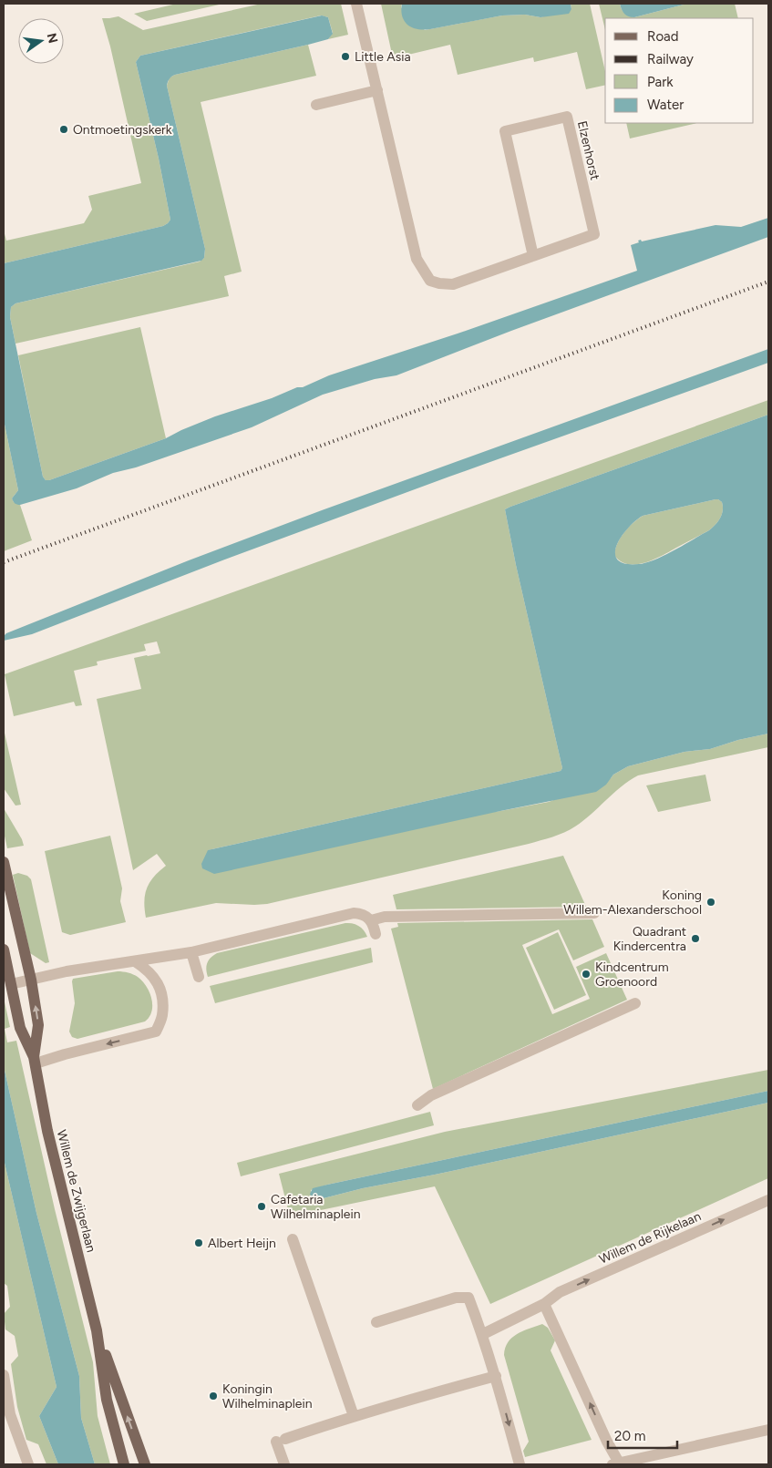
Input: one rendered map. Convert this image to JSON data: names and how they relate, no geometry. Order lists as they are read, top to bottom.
{
  "streets": {
    "main road": ["Willem de Zwijgerlaan"],
    "street": ["Elzenhorst", "Willem de Rijkelaan"]
  },
  "one_way": ["Willem de Rijkelaan"],
  "places": [
    "Little Asia",
    "Ontmoetingskerk",
    "Koning Willem-Alexanderschool",
    "Quadrant Kindercentra",
    "Kindcentrum Groenoord",
    "Cafetaria Wilhelminaplein",
    "Albert Heijn",
    "Koningin Wilhelminaplein"
  ],
  "legend": [
    "Road",
    "Railway",
    "Park",
    "Water"
  ],
  "scale_bar": "20 m",
  "north": "right"
}
